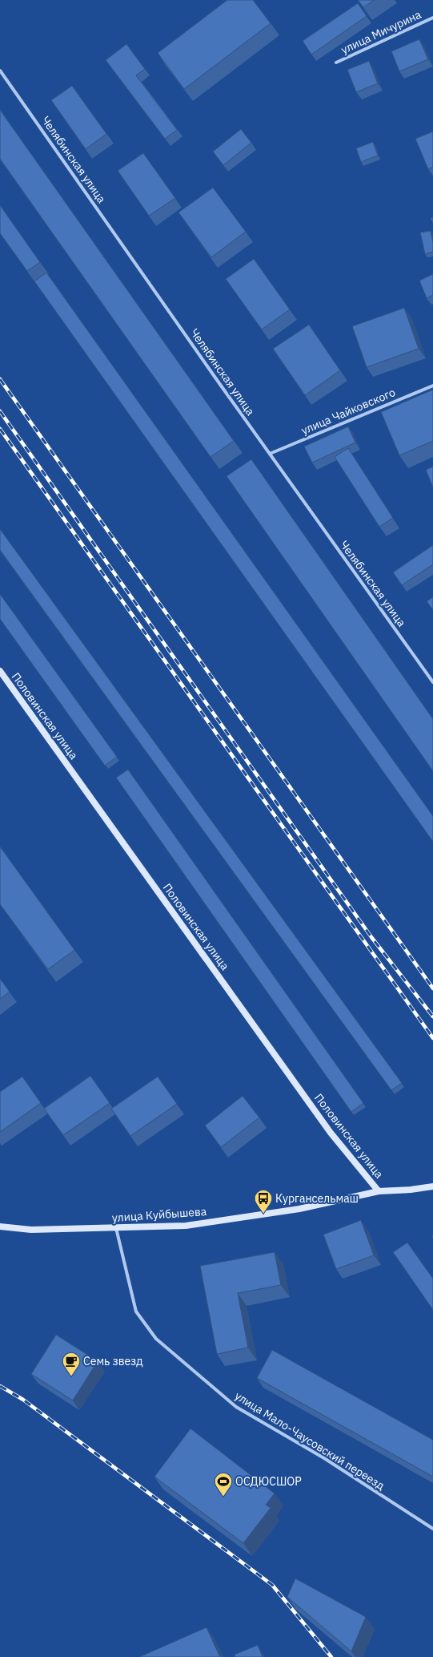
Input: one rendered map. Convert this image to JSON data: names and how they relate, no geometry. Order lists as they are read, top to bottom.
{
  "streets": {
    "main road": ["Половинская улица", "улица Куйбышева"],
    "street": [
      "улица Мичурина",
      "Челябинская улица",
      "улица Чайковского",
      "улица Мало-Чаусовский переезд"
    ]
  },
  "crossings": [
    ["Челябинская улица", "улица Чайковского"],
    ["Половинская улица", "улица Куйбышева"],
    ["улица Куйбышева", "улица Мало-Чаусовский переезд"]
  ],
  "places": {
    "bus stop": ["Кургансельмаш"],
    "cafe": ["Семь звезд"],
    "sports": ["ОСДЮСШОР"]
  }
}
